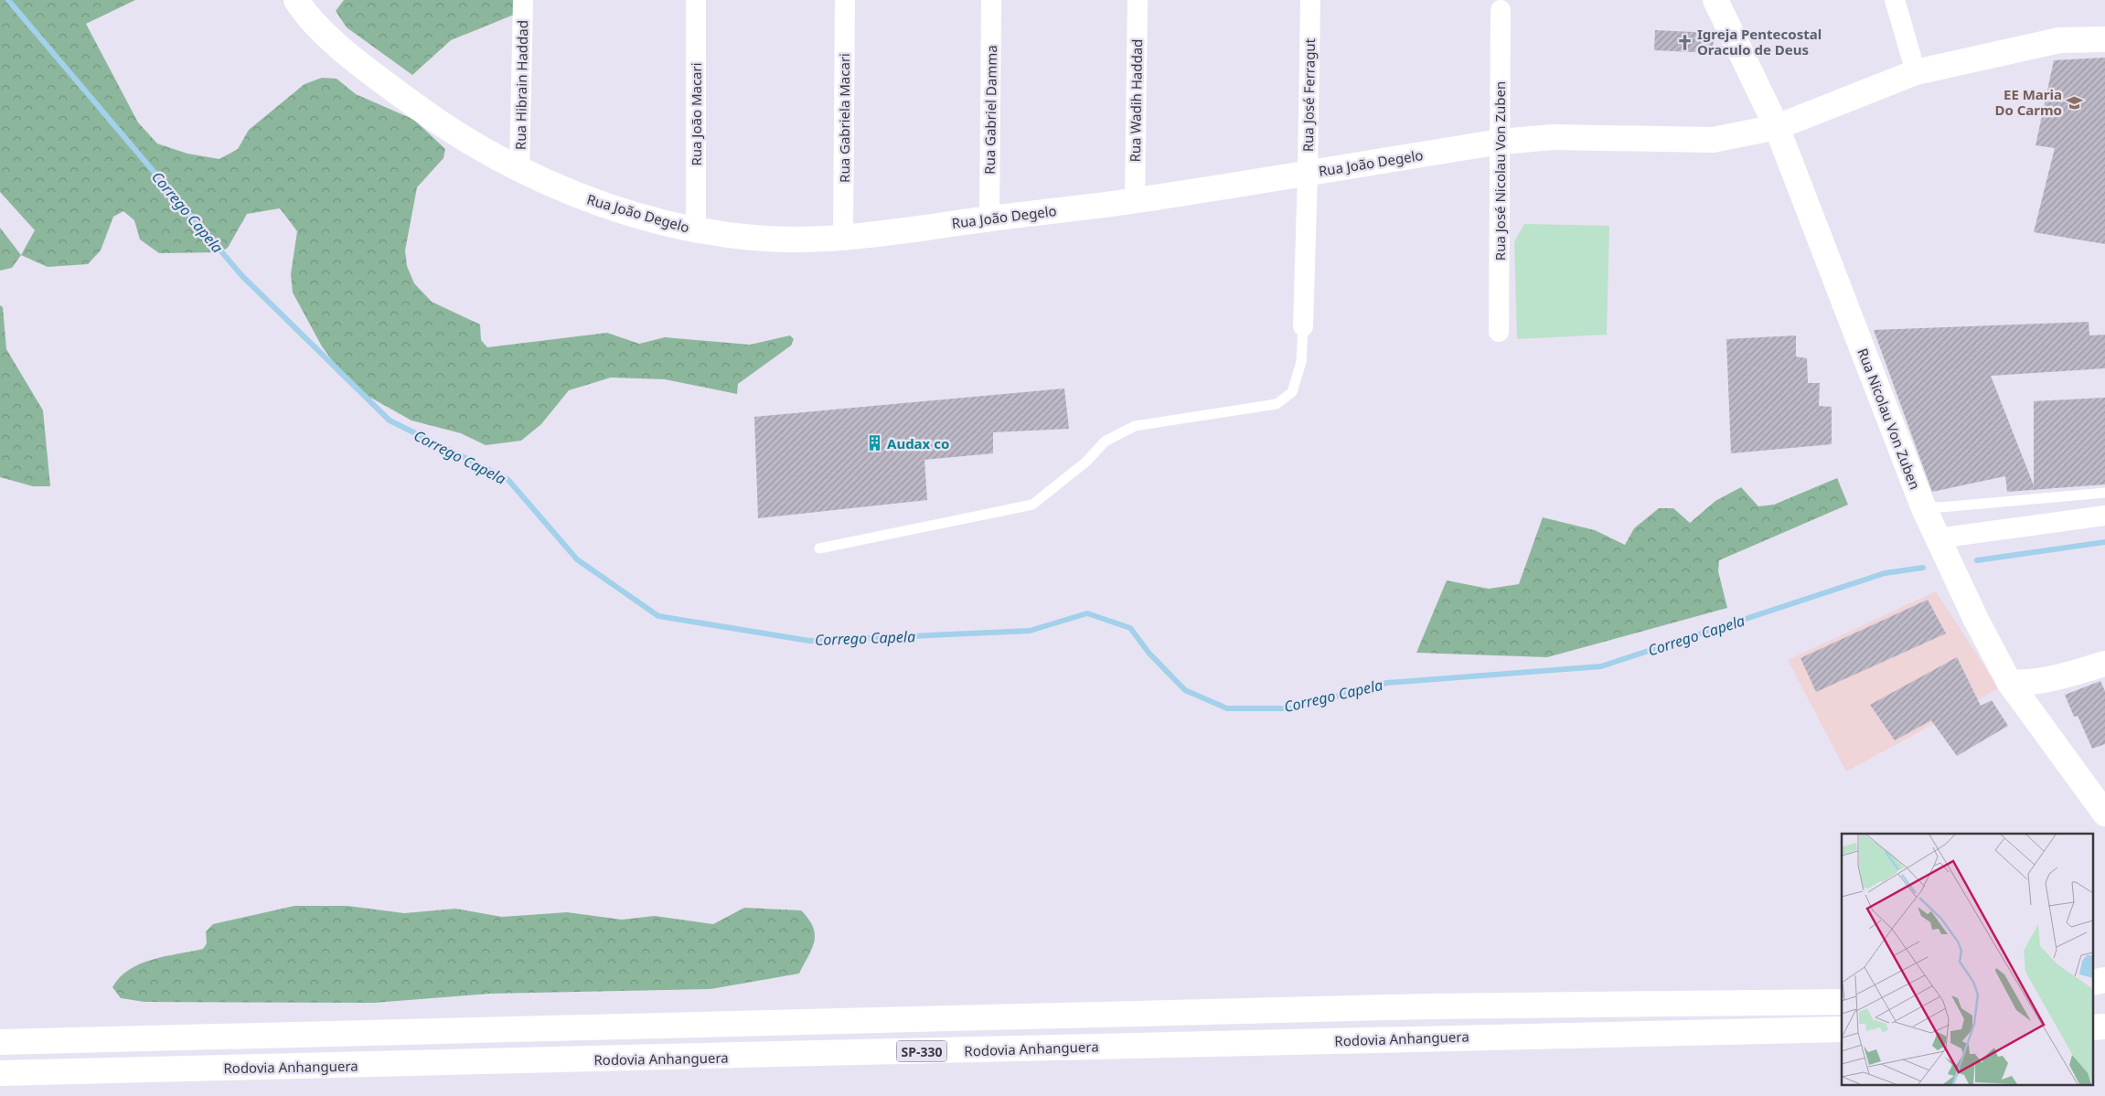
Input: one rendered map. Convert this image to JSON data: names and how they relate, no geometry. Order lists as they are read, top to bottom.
{
  "streets": {
    "main road": [
      "Rua João Degelo",
      "Rua Nicolau Von Zuben",
      "Rodovia Anhanguera",
      "SP-330"
    ],
    "street": [
      "Rua Hibrain Haddad",
      "Rua José Ferragut",
      "Rua Wadih Haddad",
      "Rua Gabriel Damma",
      "Rua João Macari",
      "Rua Gabriela Macari",
      "Rua José Nicolau Von Zuben"
    ]
  },
  "crossings": [
    ["Rua Hibrain Haddad", "Rua João Degelo"],
    ["Rua José Ferragut", "Rua João Degelo"],
    ["Rua Wadih Haddad", "Rua João Degelo"],
    ["Rua Gabriel Damma", "Rua João Degelo"],
    ["Rua João Macari", "Rua João Degelo"],
    ["Rua Gabriela Macari", "Rua João Degelo"],
    ["Rua João Degelo", "Rua José Nicolau Von Zuben"],
    ["Rua João Degelo", "Rua Nicolau Von Zuben"]
  ],
  "water": ["Corrego Capela"],
  "places": {
    "church": ["Igreja Pentecostal Oraculo de Deus"],
    "school or university": ["EE Maria Do Carmo"],
    "building": ["Audax co"]
  }
}
